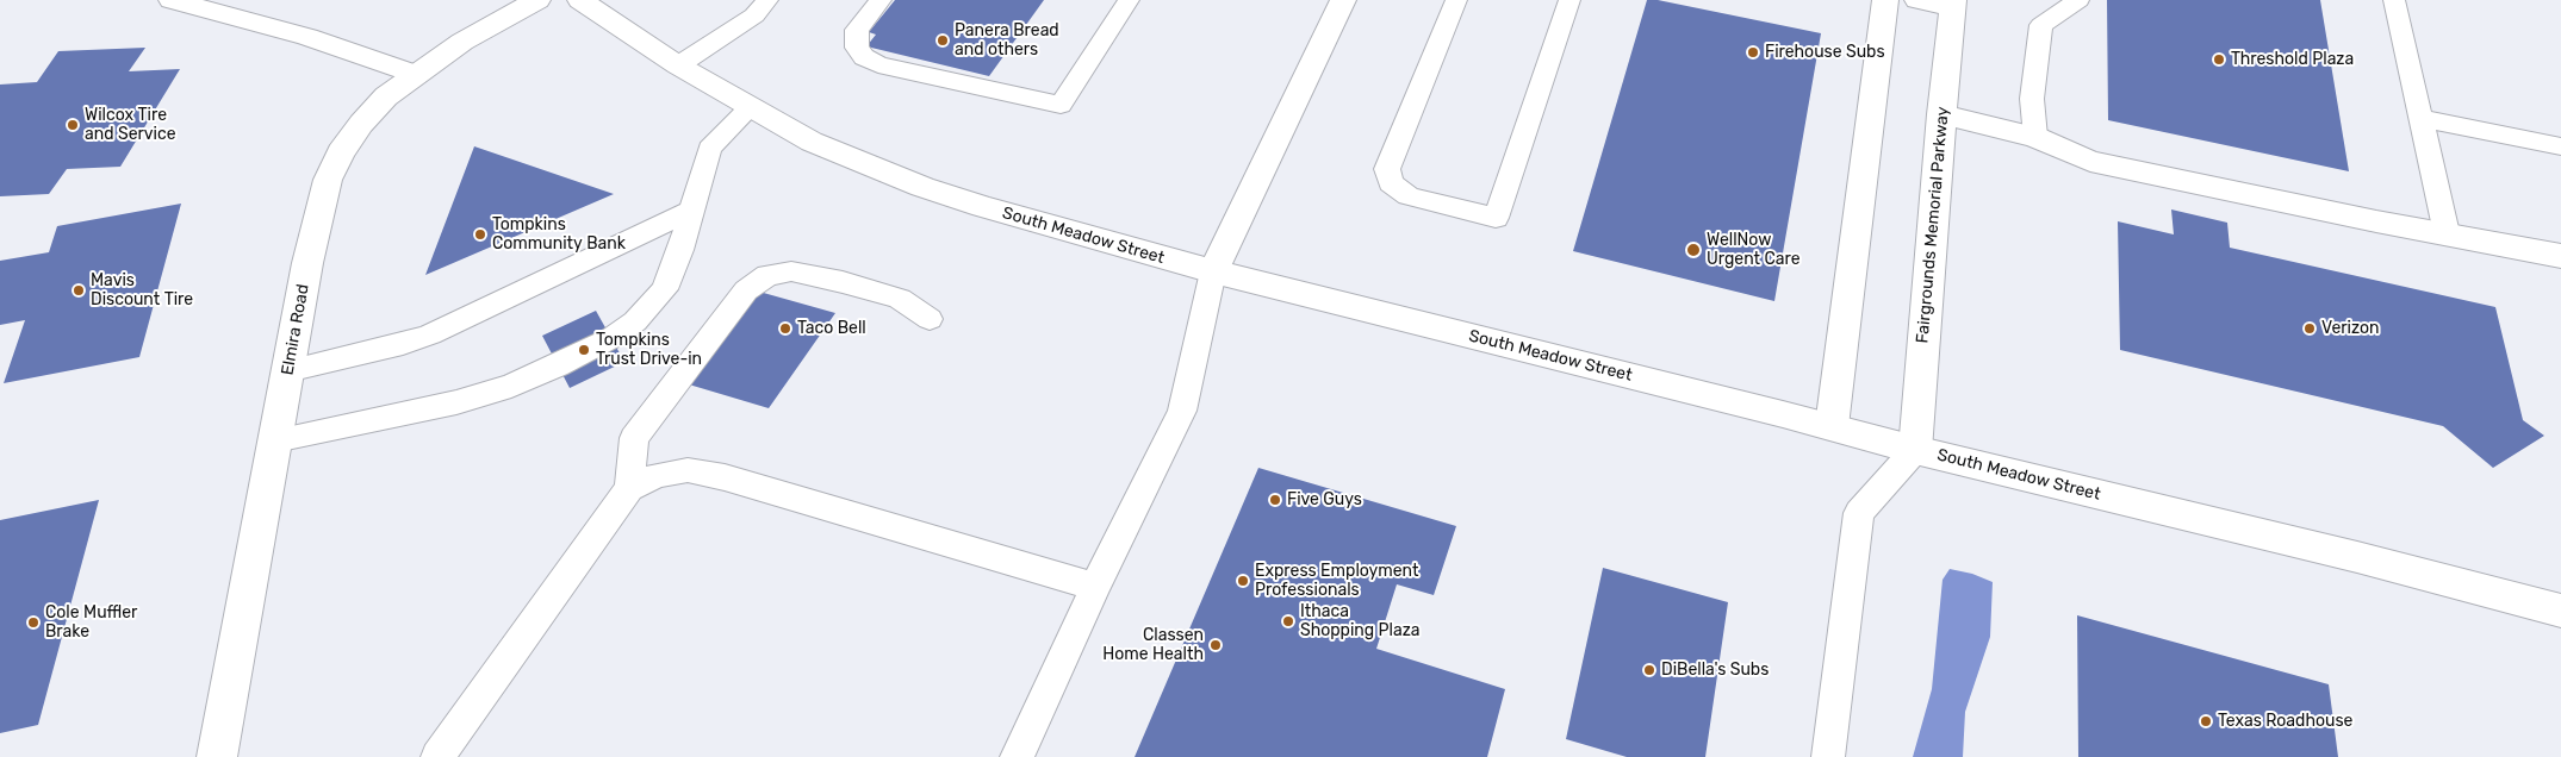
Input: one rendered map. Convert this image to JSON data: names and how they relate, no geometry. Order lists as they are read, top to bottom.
{
  "streets": {
    "main road": ["Fairgrounds Memorial Parkway", "South Meadow Street", "Elmira Road"]
  },
  "crossings": [
    ["Fairgrounds Memorial Parkway", "South Meadow Street"]
  ],
  "places": [
    "Panera Bread and others",
    "Firehouse Subs",
    "Threshold Plaza",
    "Wilcox Tire and Service",
    "Tompkins Community Bank",
    "WellNow Urgent Care",
    "Mavis Discount Tire",
    "Taco Bell",
    "Verizon",
    "Tompkins Trust Drive-in",
    "Five Guys",
    "Express Employment Professionals",
    "Ithaca Shopping Plaza",
    "Cole Muffler Brake",
    "Classen Home Health",
    "DiBella's Subs",
    "Texas Roadhouse"
  ]
}
